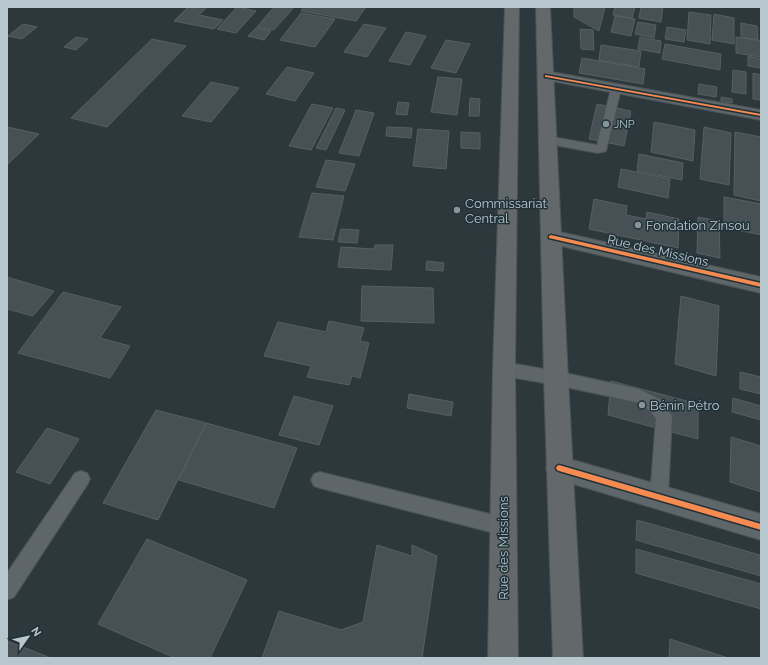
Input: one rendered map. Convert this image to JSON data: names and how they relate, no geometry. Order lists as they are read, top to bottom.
{
  "streets": {
    "highway": ["Rue des Missions"]
  },
  "places": [
    "JNP",
    "Commissariat Central",
    "Fondation Zinsou",
    "Bénin Pétro"
  ],
  "north": "top right"
}
